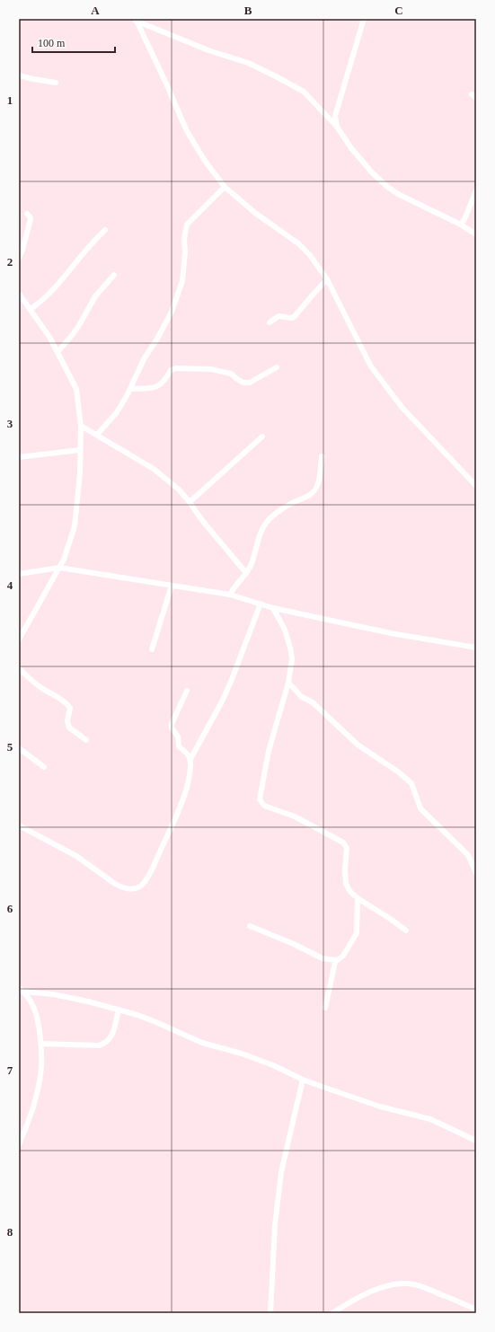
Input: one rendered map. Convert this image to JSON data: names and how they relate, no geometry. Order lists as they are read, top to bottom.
{
  "scale_bar": "100 m",
  "grid": {
    "columns": ["A", "B", "C"],
    "rows": [
      "1",
      "2",
      "3",
      "4",
      "5",
      "6",
      "7",
      "8"
    ]
  }
}
